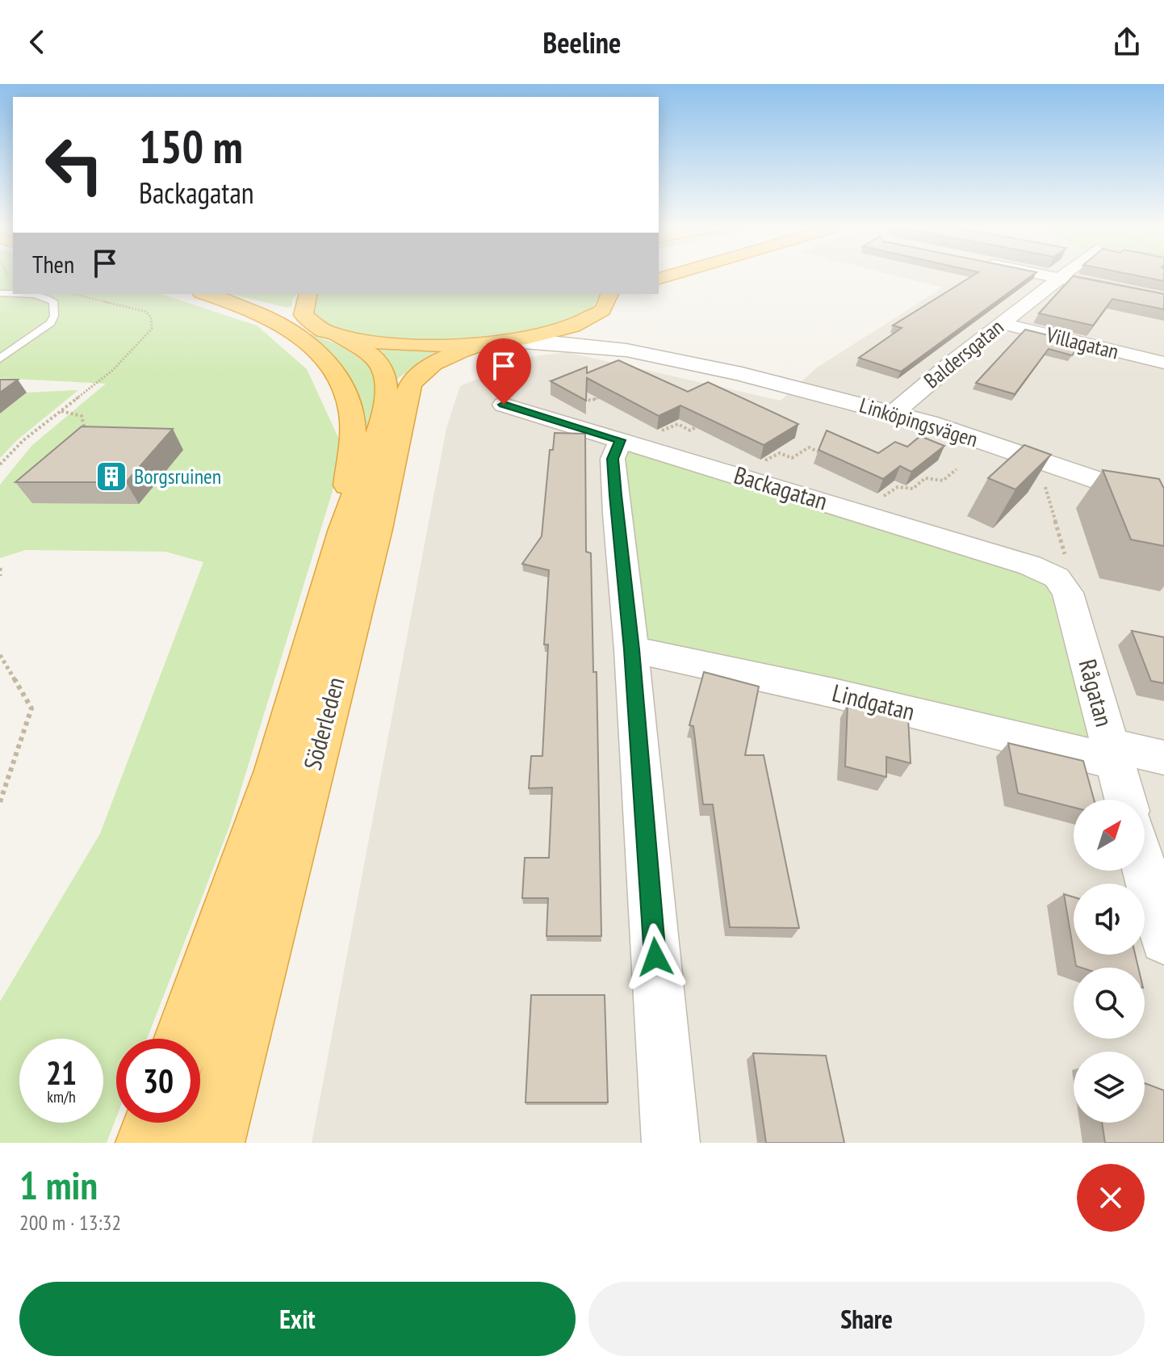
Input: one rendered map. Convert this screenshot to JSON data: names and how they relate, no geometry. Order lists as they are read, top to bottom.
{
  "streets": {
    "highway": ["Söderleden"],
    "street": [
      "Villagatan",
      "Baldersgatan",
      "Linköpingsvägen",
      "Backagatan",
      "Rågatan",
      "Lindgatan"
    ]
  },
  "crossings": [
    ["Villagatan", "Baldersgatan"],
    ["Baldersgatan", "Linköpingsvägen"],
    ["Backagatan", "Rågatan"],
    ["Rågatan", "Lindgatan"]
  ],
  "places": {
    "building": ["Borgsruinen"]
  },
  "north": "top right",
  "page": {
    "header": "Beeline",
    "turn": ["150 m", "Backagatan"],
    "then": "Then",
    "speed": "21 km/h",
    "limit": "30",
    "heading": ["1 min", "200 m · 13:32"],
    "buttons": ["Exit", "Share"]
  }
}
